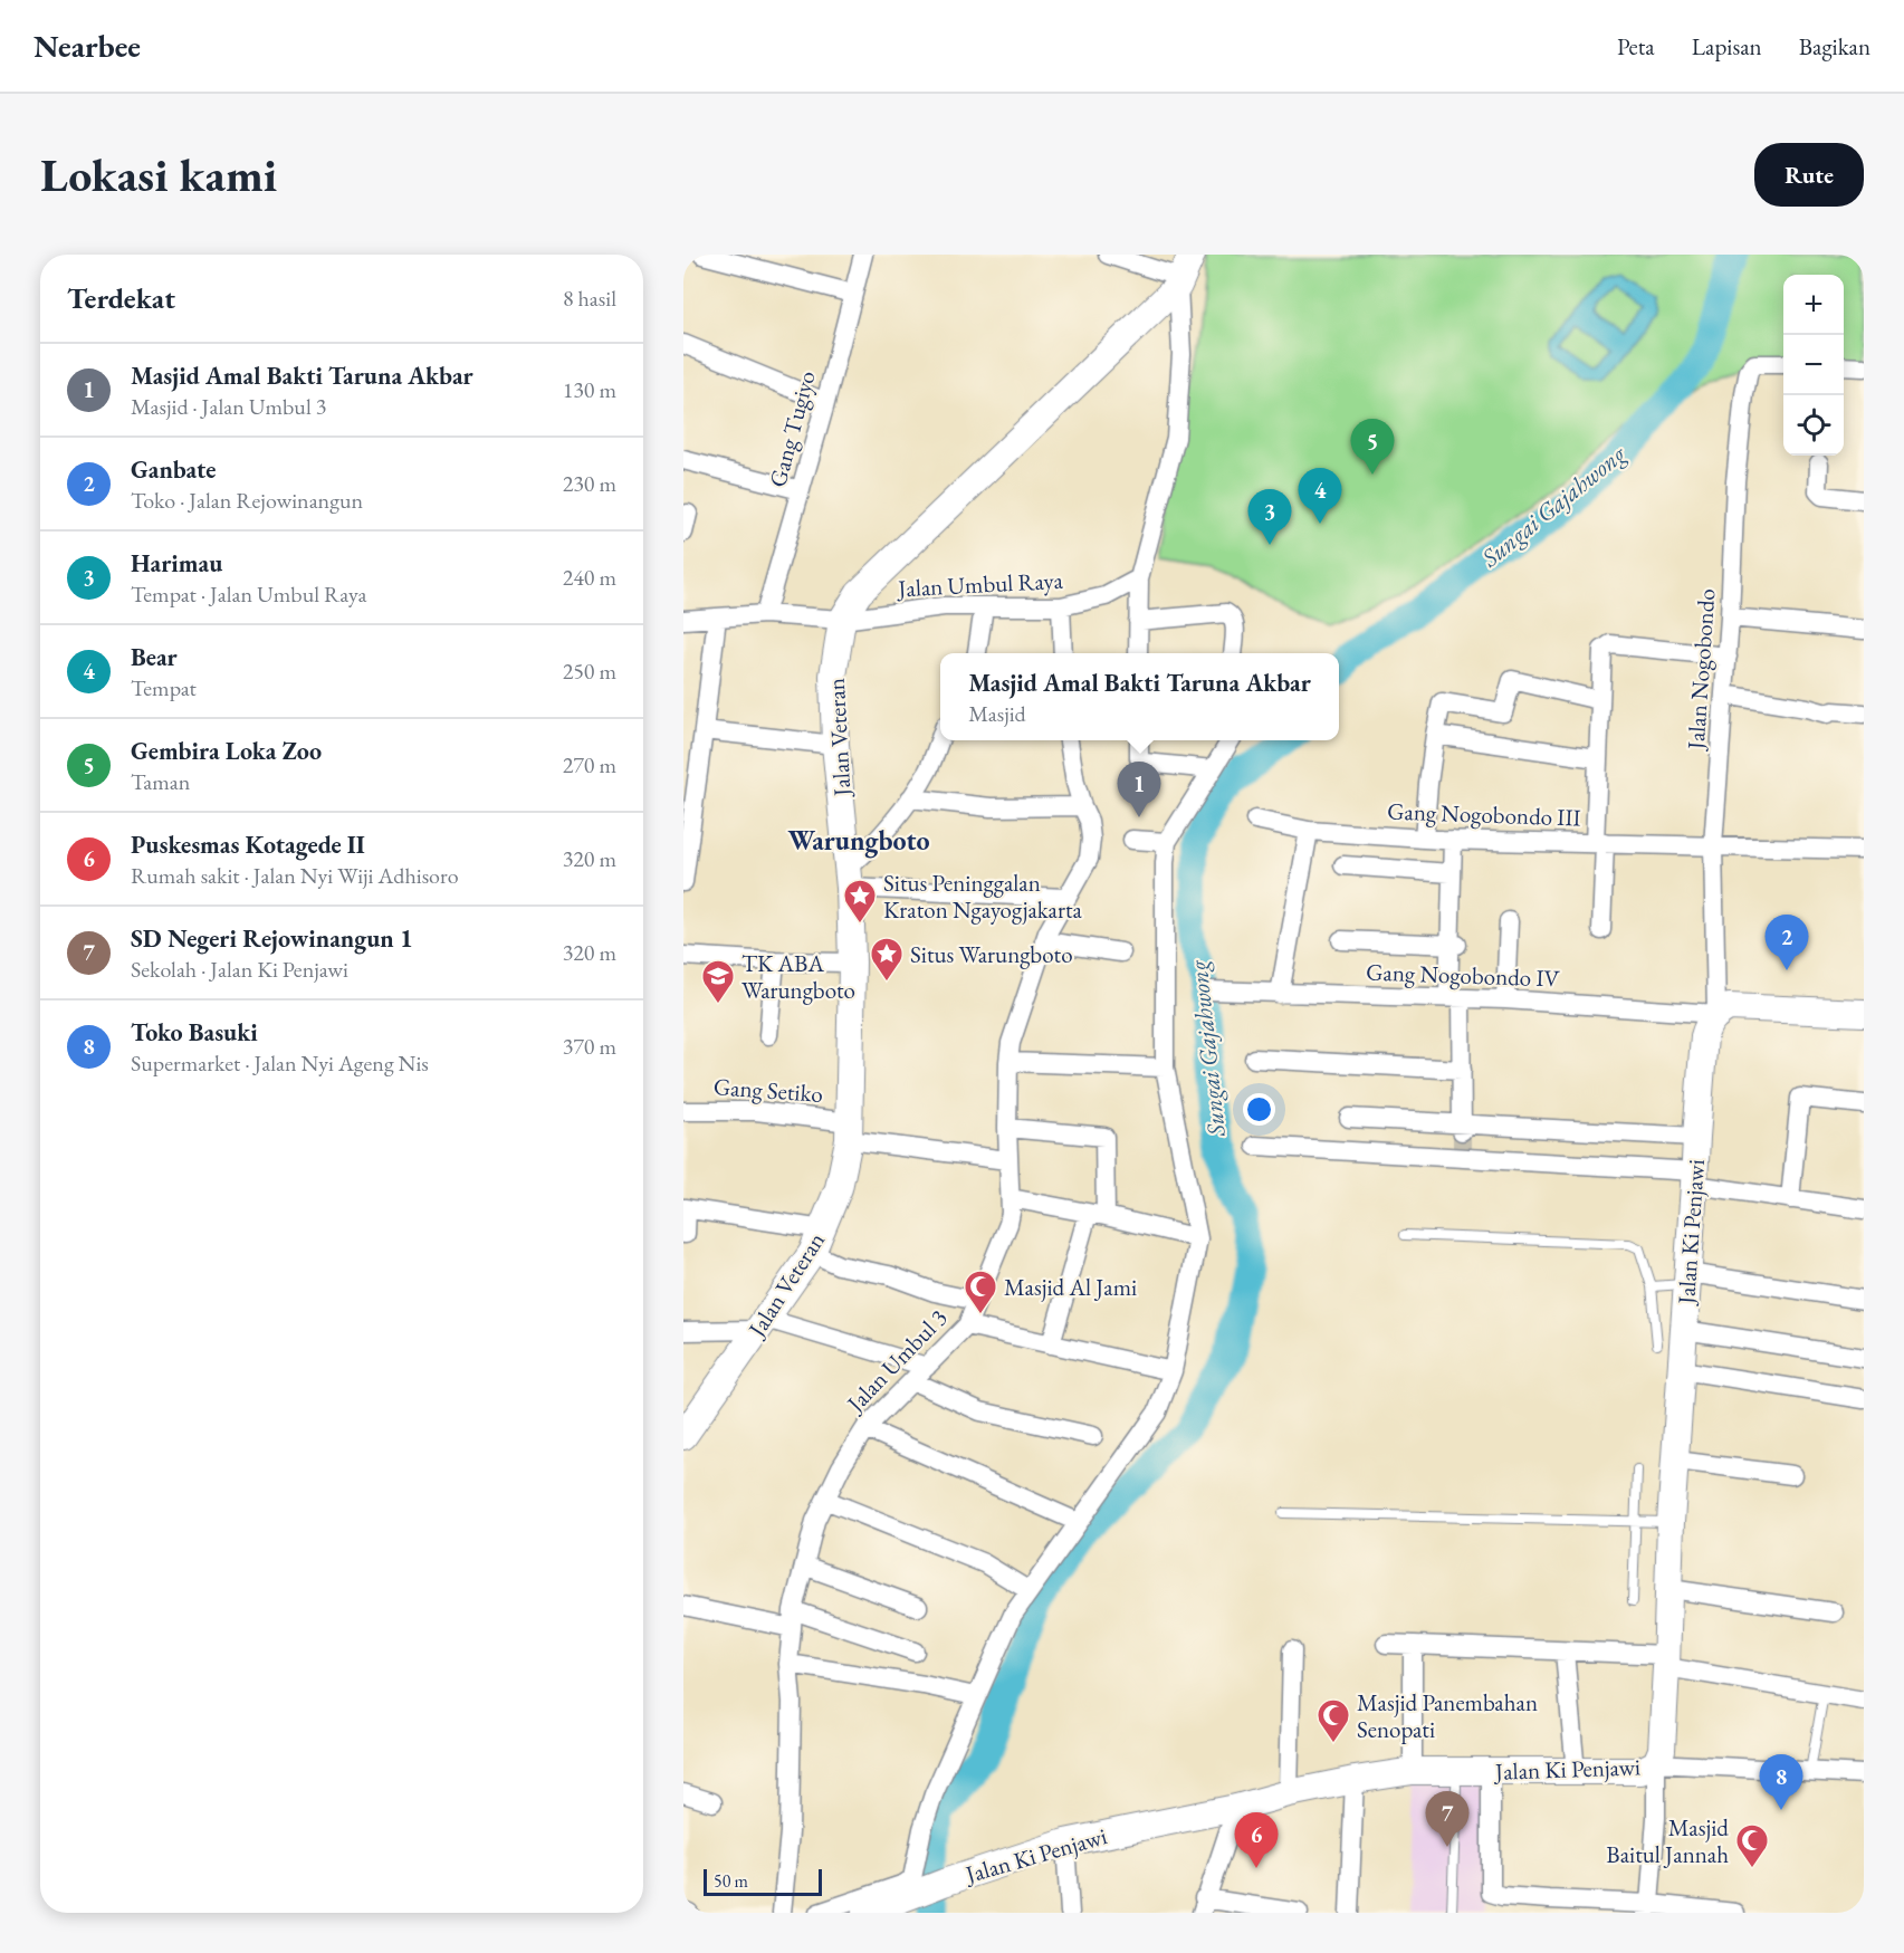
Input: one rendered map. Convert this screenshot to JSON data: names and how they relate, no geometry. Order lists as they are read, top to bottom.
{
  "streets": {
    "main road": ["Jalan Veteran", "Jalan Ki Penjawi"],
    "street": [
      "Gang Tugiyo",
      "Jalan Umbul Raya",
      "Jalan Nogobondo",
      "Gang Nogobondo III",
      "Gang Nogobondo IV",
      "Gang Setiko",
      "Jalan Umbul 3"
    ]
  },
  "crossings": [
    ["Gang Tugiyo", "Jalan Umbul Raya"],
    ["Jalan Umbul Raya", "Jalan Veteran"],
    ["Jalan Nogobondo", "Gang Nogobondo III"],
    ["Jalan Nogobondo", "Gang Nogobondo IV"],
    ["Jalan Nogobondo", "Jalan Ki Penjawi"],
    ["Jalan Veteran", "Gang Setiko"],
    ["Gang Nogobondo IV", "Jalan Ki Penjawi"],
    ["Gang Setiko", "Jalan Umbul 3"]
  ],
  "districts": ["Warungboto"],
  "water": ["Sungai Gajahwong"],
  "places": {
    "place": ["Situs Peninggalan Kraton Ngayogjakarta", "Situs Warungboto"],
    "school or university": ["TK ABA Warungboto"],
    "mosque": ["Masjid Al Jami", "Masjid Panembahan Senopati", "Masjid Baitul Jannah"]
  },
  "scale_bar": "50 m",
  "page": {
    "header": "Nearbee",
    "nav": ["Peta", "Lapisan", "Bagikan"],
    "buttons": "Rute",
    "title": "Lokasi kami",
    "heading": ["Terdekat", "8 hasil"],
    "map_buttons": ["+", "−"],
    "list": [
      {
        "mark": "1",
        "name": "Masjid Amal Bakti Taruna Akbar",
        "note": "Masjid · Jalan Umbul 3",
        "value": "130 m"
      },
      {
        "mark": "2",
        "name": "Ganbate",
        "note": "Toko · Jalan Rejowinangun",
        "value": "230 m"
      },
      {
        "mark": "3",
        "name": "Harimau",
        "note": "Tempat · Jalan Umbul Raya",
        "value": "240 m"
      },
      {
        "mark": "4",
        "name": "Bear",
        "note": "Tempat",
        "value": "250 m"
      },
      {
        "mark": "5",
        "name": "Gembira Loka Zoo",
        "note": "Taman",
        "value": "270 m"
      },
      {
        "mark": "6",
        "name": "Puskesmas Kotagede II",
        "note": "Rumah sakit · Jalan Nyi Wiji Adhisoro",
        "value": "320 m"
      },
      {
        "mark": "7",
        "name": "SD Negeri Rejowinangun 1",
        "note": "Sekolah · Jalan Ki Penjawi",
        "value": "320 m"
      },
      {
        "mark": "8",
        "name": "Toko Basuki",
        "note": "Supermarket · Jalan Nyi Ageng Nis",
        "value": "370 m"
      }
    ],
    "pins": [
      "5",
      "4",
      "3",
      "1",
      "2",
      "8",
      "7",
      "6"
    ],
    "popup": ["Masjid Amal Bakti Taruna Akbar", "Masjid"],
    "scale": "50 m"
  }
}
